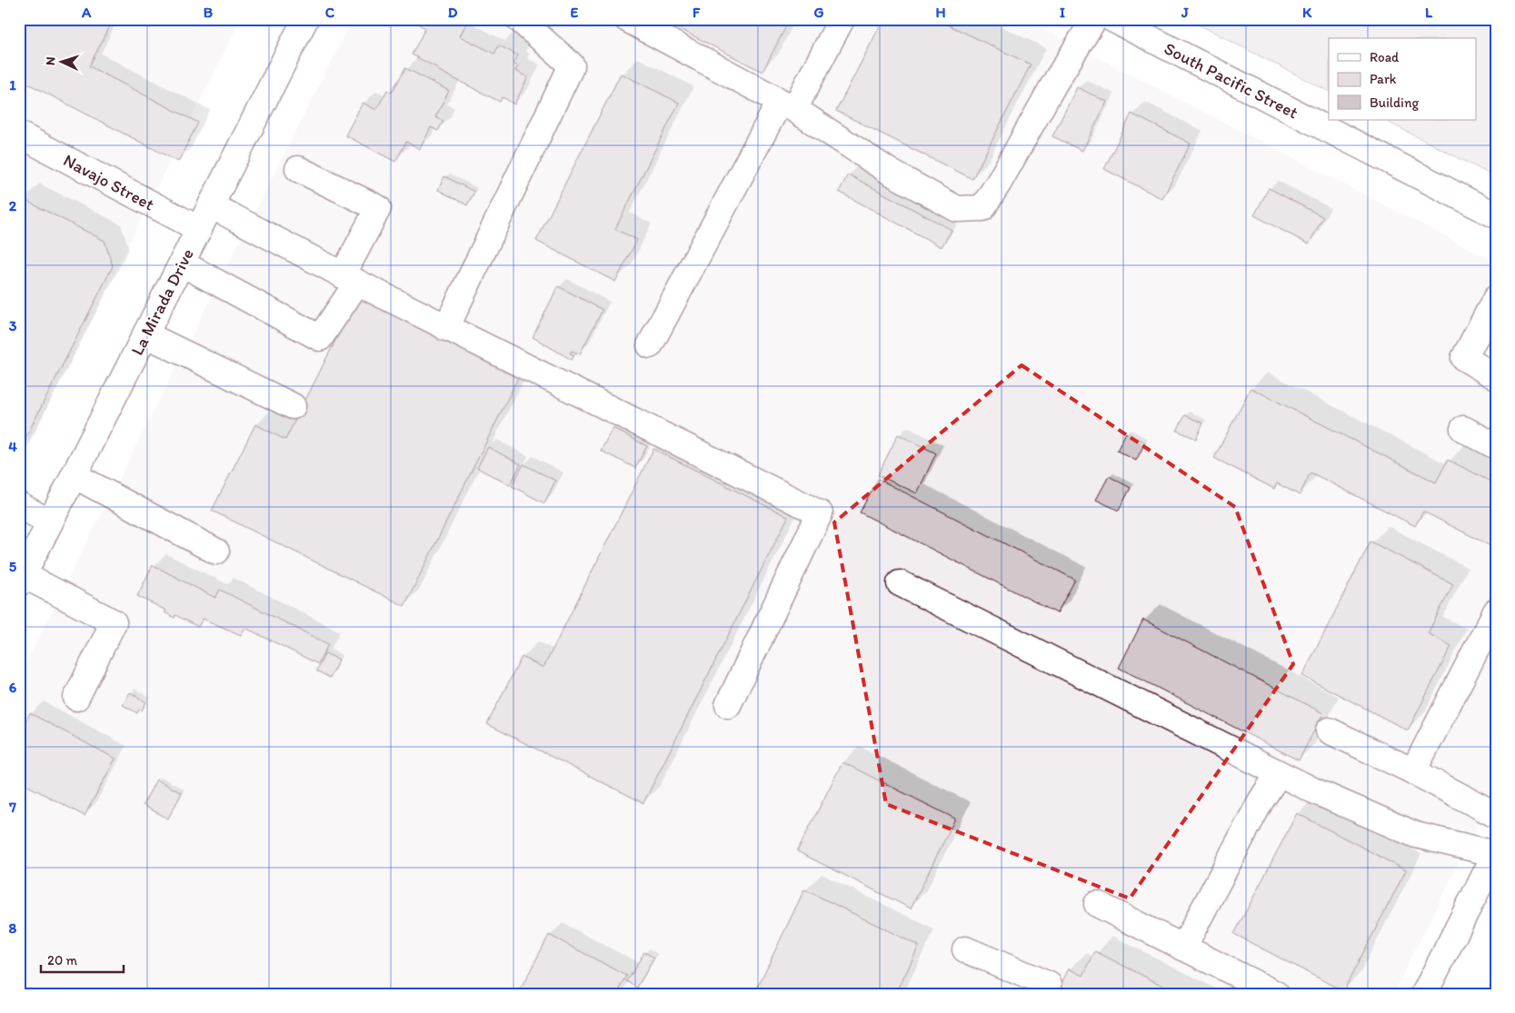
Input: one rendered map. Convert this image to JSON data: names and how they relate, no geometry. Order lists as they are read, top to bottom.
{
  "streets": {
    "street": ["South Pacific Street", "Navajo Street", "La Mirada Drive"]
  },
  "crossings": [
    ["Navajo Street", "La Mirada Drive"]
  ],
  "legend": ["Road", "Park", "Building"],
  "scale_bar": "20 m",
  "north": "left",
  "grid": {
    "columns": [
      "A",
      "B",
      "C",
      "D",
      "E",
      "F",
      "G",
      "H",
      "I",
      "J",
      "K",
      "L"
    ],
    "rows": [
      "1",
      "2",
      "3",
      "4",
      "5",
      "6",
      "7",
      "8"
    ]
  }
}
